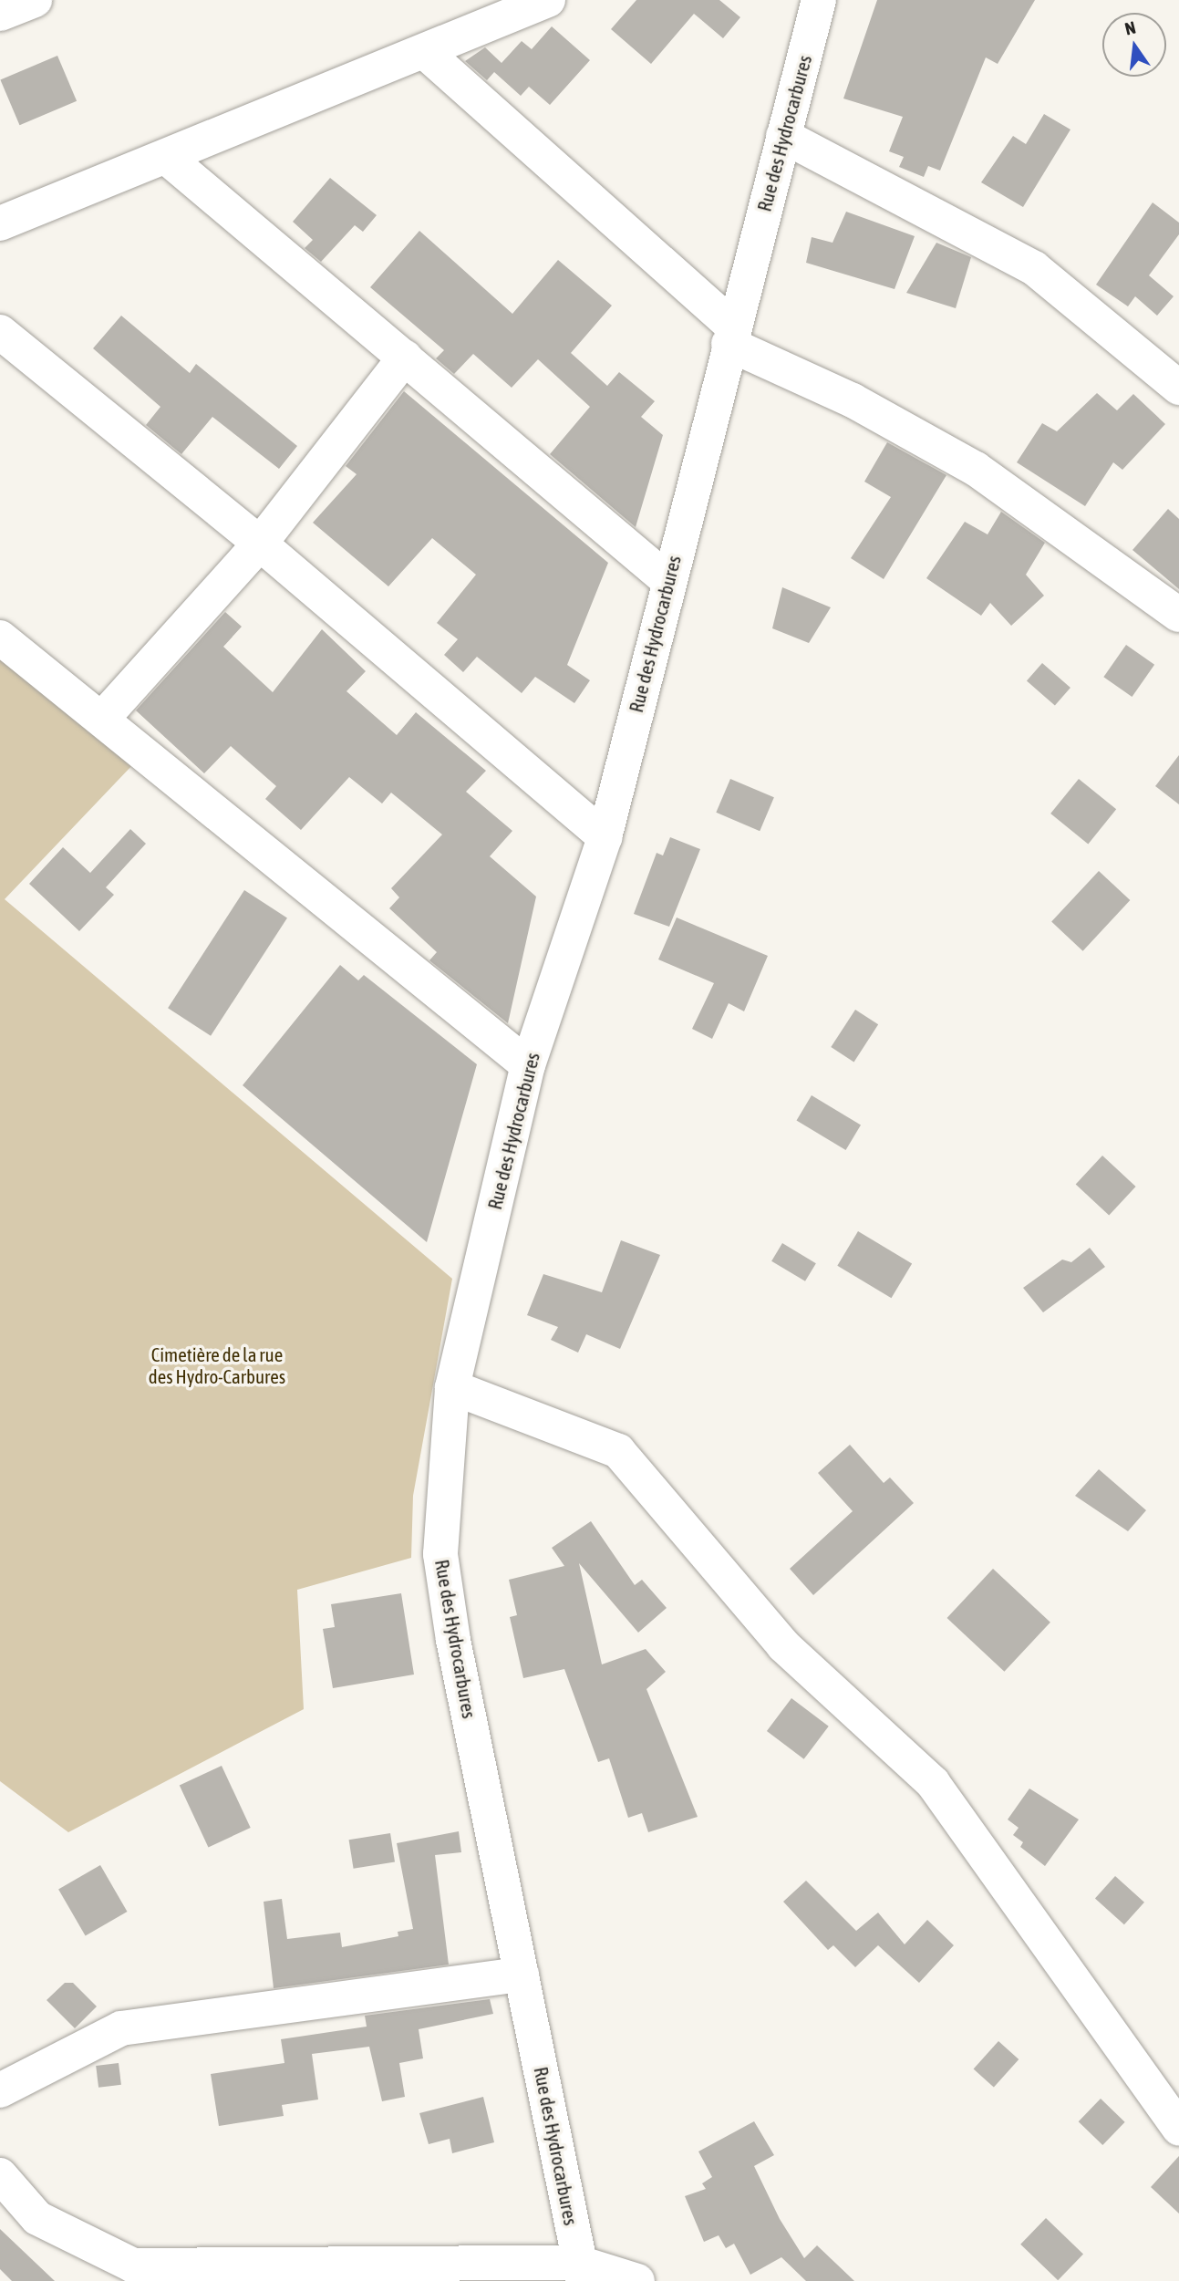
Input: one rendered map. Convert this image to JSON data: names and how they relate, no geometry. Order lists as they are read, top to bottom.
{
  "streets": {
    "street": ["Rue des Hydrocarbures"]
  },
  "parks": ["Cimetière de la rue des Hydro-Carbures"],
  "north": "top"
}
